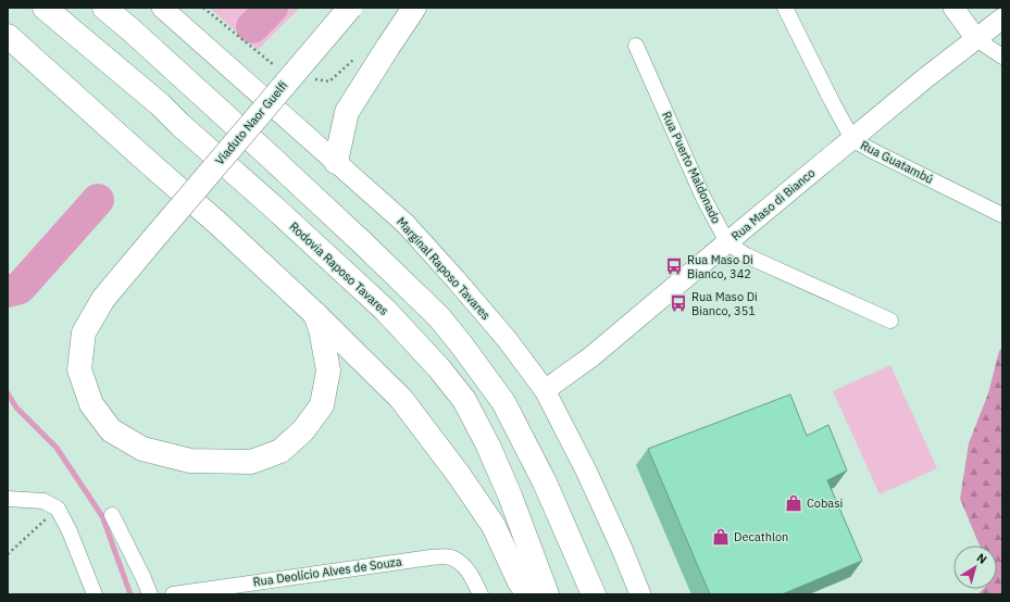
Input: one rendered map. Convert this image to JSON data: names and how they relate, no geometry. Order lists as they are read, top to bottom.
{
  "streets": {
    "highway": ["Viaduto Naor Guelfi", "Rodovia Raposo Tavares"],
    "main road": ["Rua Maso di Bianco", "Marginal Raposo Tavares"],
    "street": ["Rua Guatambú", "Rua Puerto Maldonado", "Rua Deolício Alves de Souza"]
  },
  "crossings": [
    ["Rua Guatambú", "Rua Maso di Bianco"],
    ["Rua Puerto Maldonado", "Rua Maso di Bianco"],
    ["Rua Maso di Bianco", "Marginal Raposo Tavares"]
  ],
  "places": {
    "bus stop": ["Rua Maso Di Bianco, 342", "Rua Maso Di Bianco, 351"],
    "shop": ["Cobasi", "Decathlon"]
  },
  "north": "top right"
}
